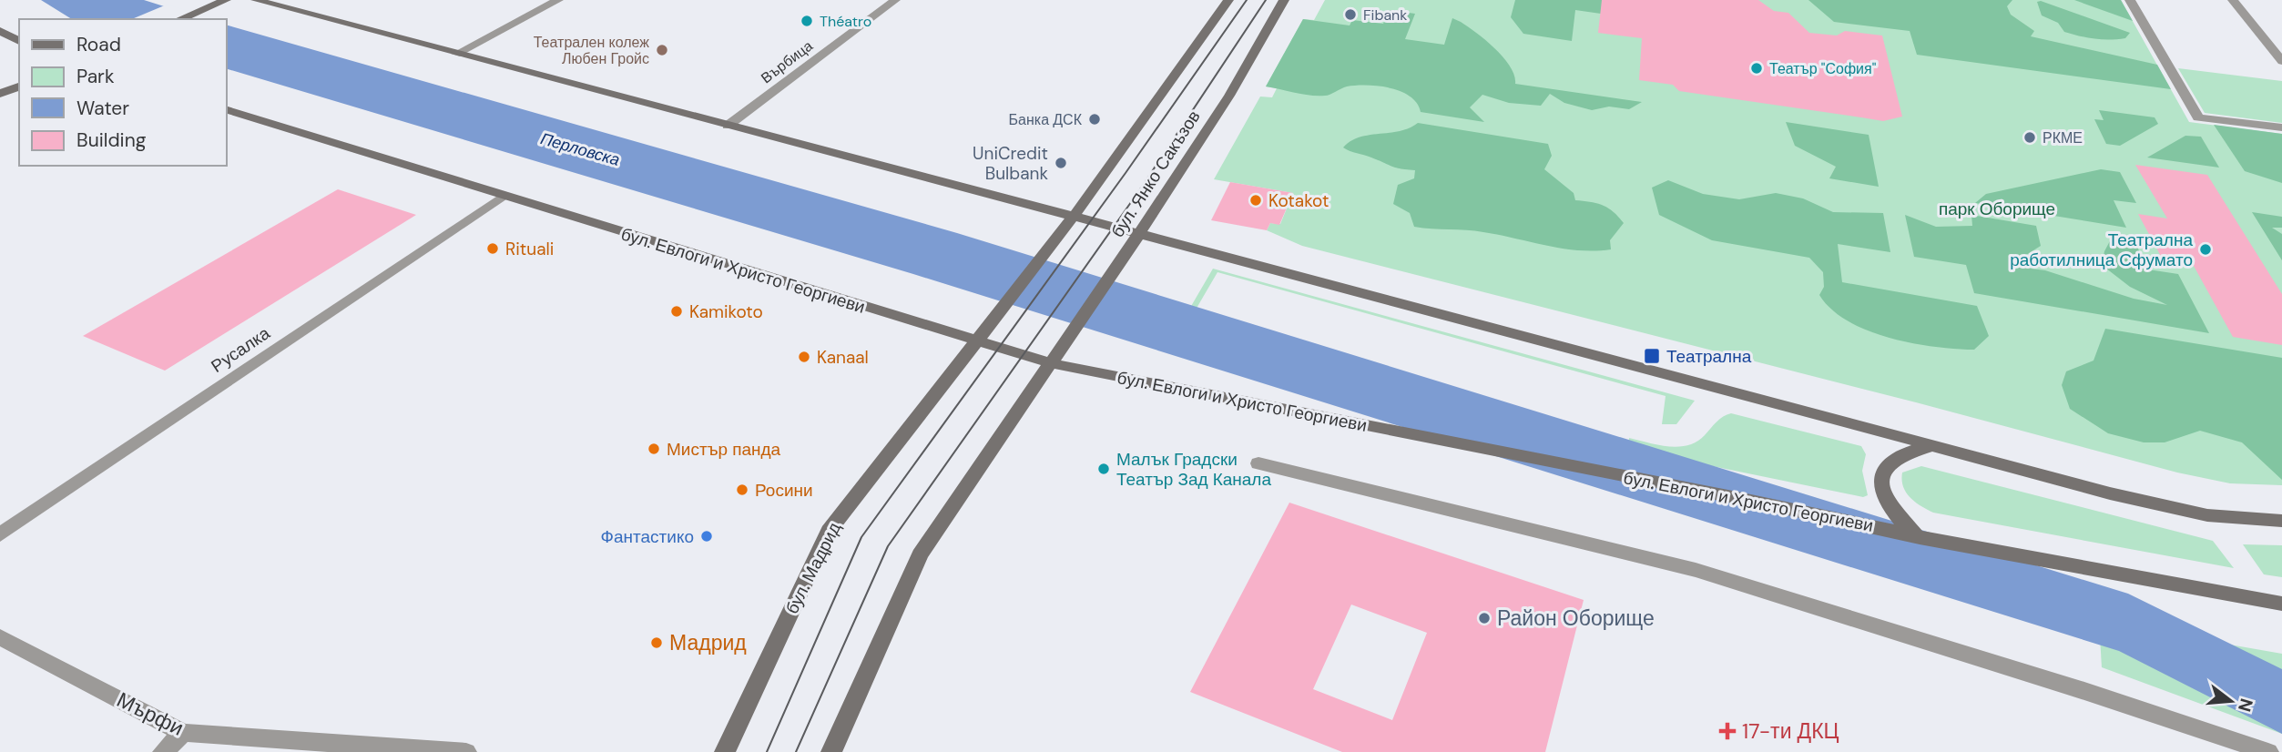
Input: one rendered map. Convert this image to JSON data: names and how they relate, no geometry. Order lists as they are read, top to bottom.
{
  "streets": {
    "main road": ["бул. Янко Сакъзов", "бул. Евлоги и Христо Георгиеви", "бул. Мадрид"],
    "street": ["Върбица", "Русалка", "Мърфи"]
  },
  "crossings": [
    ["бул. Янко Сакъзов", "бул. Евлоги и Христо Георгиеви"],
    ["бул. Евлоги и Христо Георгиеви", "Русалка"],
    ["бул. Евлоги и Христо Георгиеви", "бул. Мадрид"]
  ],
  "water": ["Перловска"],
  "parks": ["парк Оборище"],
  "places": {
    "other": [
      "Fibank",
      "Théatro",
      "Театрален колеж Любен Гройс",
      "Театър \"София\"",
      "Банка ДСК",
      "РКМЕ",
      "UniCredit Bulbank",
      "Kotakot",
      "Rituali",
      "Театрална работилница Сфумато",
      "Kamikoto",
      "Kanaal",
      "Мистър панда",
      "Малък Градски Театър Зад Канала",
      "Росини",
      "Фантастико",
      "Район Оборище",
      "Мадрид"
    ],
    "transit": ["Театрална"],
    "health": ["17-ти ДКЦ"]
  },
  "legend": [
    "Road",
    "Park",
    "Water",
    "Building"
  ],
  "north": "right"
}
